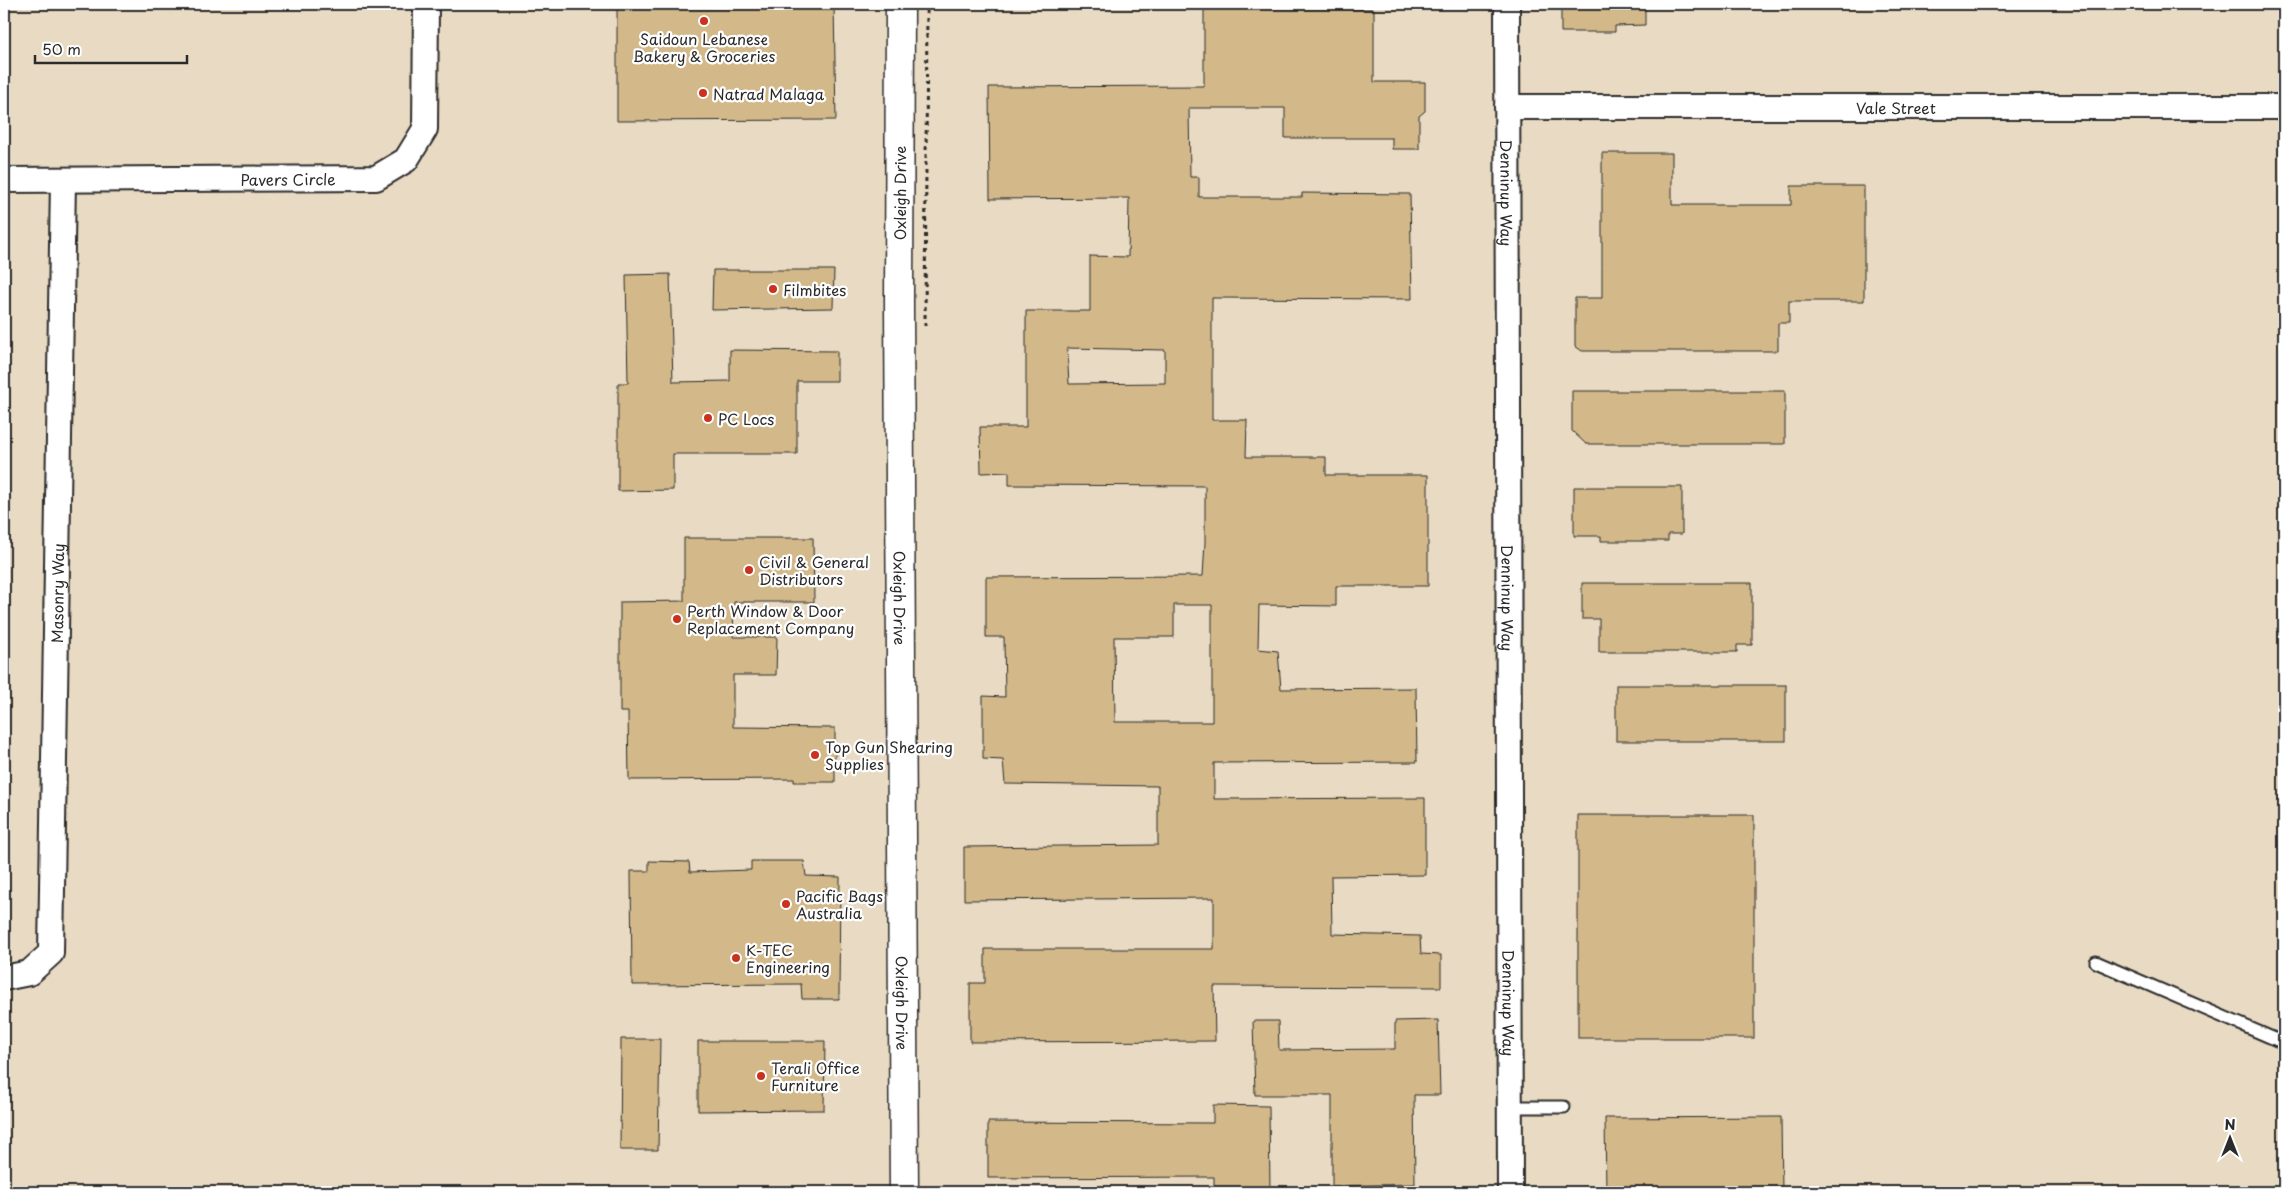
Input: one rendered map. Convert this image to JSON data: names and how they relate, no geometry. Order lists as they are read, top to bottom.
{
  "streets": {
    "street": [
      "Vale Street",
      "Pavers Circle",
      "Oxleigh Drive",
      "Denninup Way",
      "Masonry Way"
    ]
  },
  "crossings": [
    ["Vale Street", "Denninup Way"],
    ["Pavers Circle", "Masonry Way"]
  ],
  "places": [
    "Saidoun Lebanese Bakery & Groceries",
    "Natrad Malaga",
    "Filmbites",
    "PC Locs",
    "Civil & General Distributors",
    "Perth Window & Door Replacement Company",
    "Top Gun Shearing Supplies",
    "Pacific Bags Australia",
    "K-TEC Engineering",
    "Terali Office Furniture"
  ],
  "scale_bar": "50 m",
  "north": "top"
}
